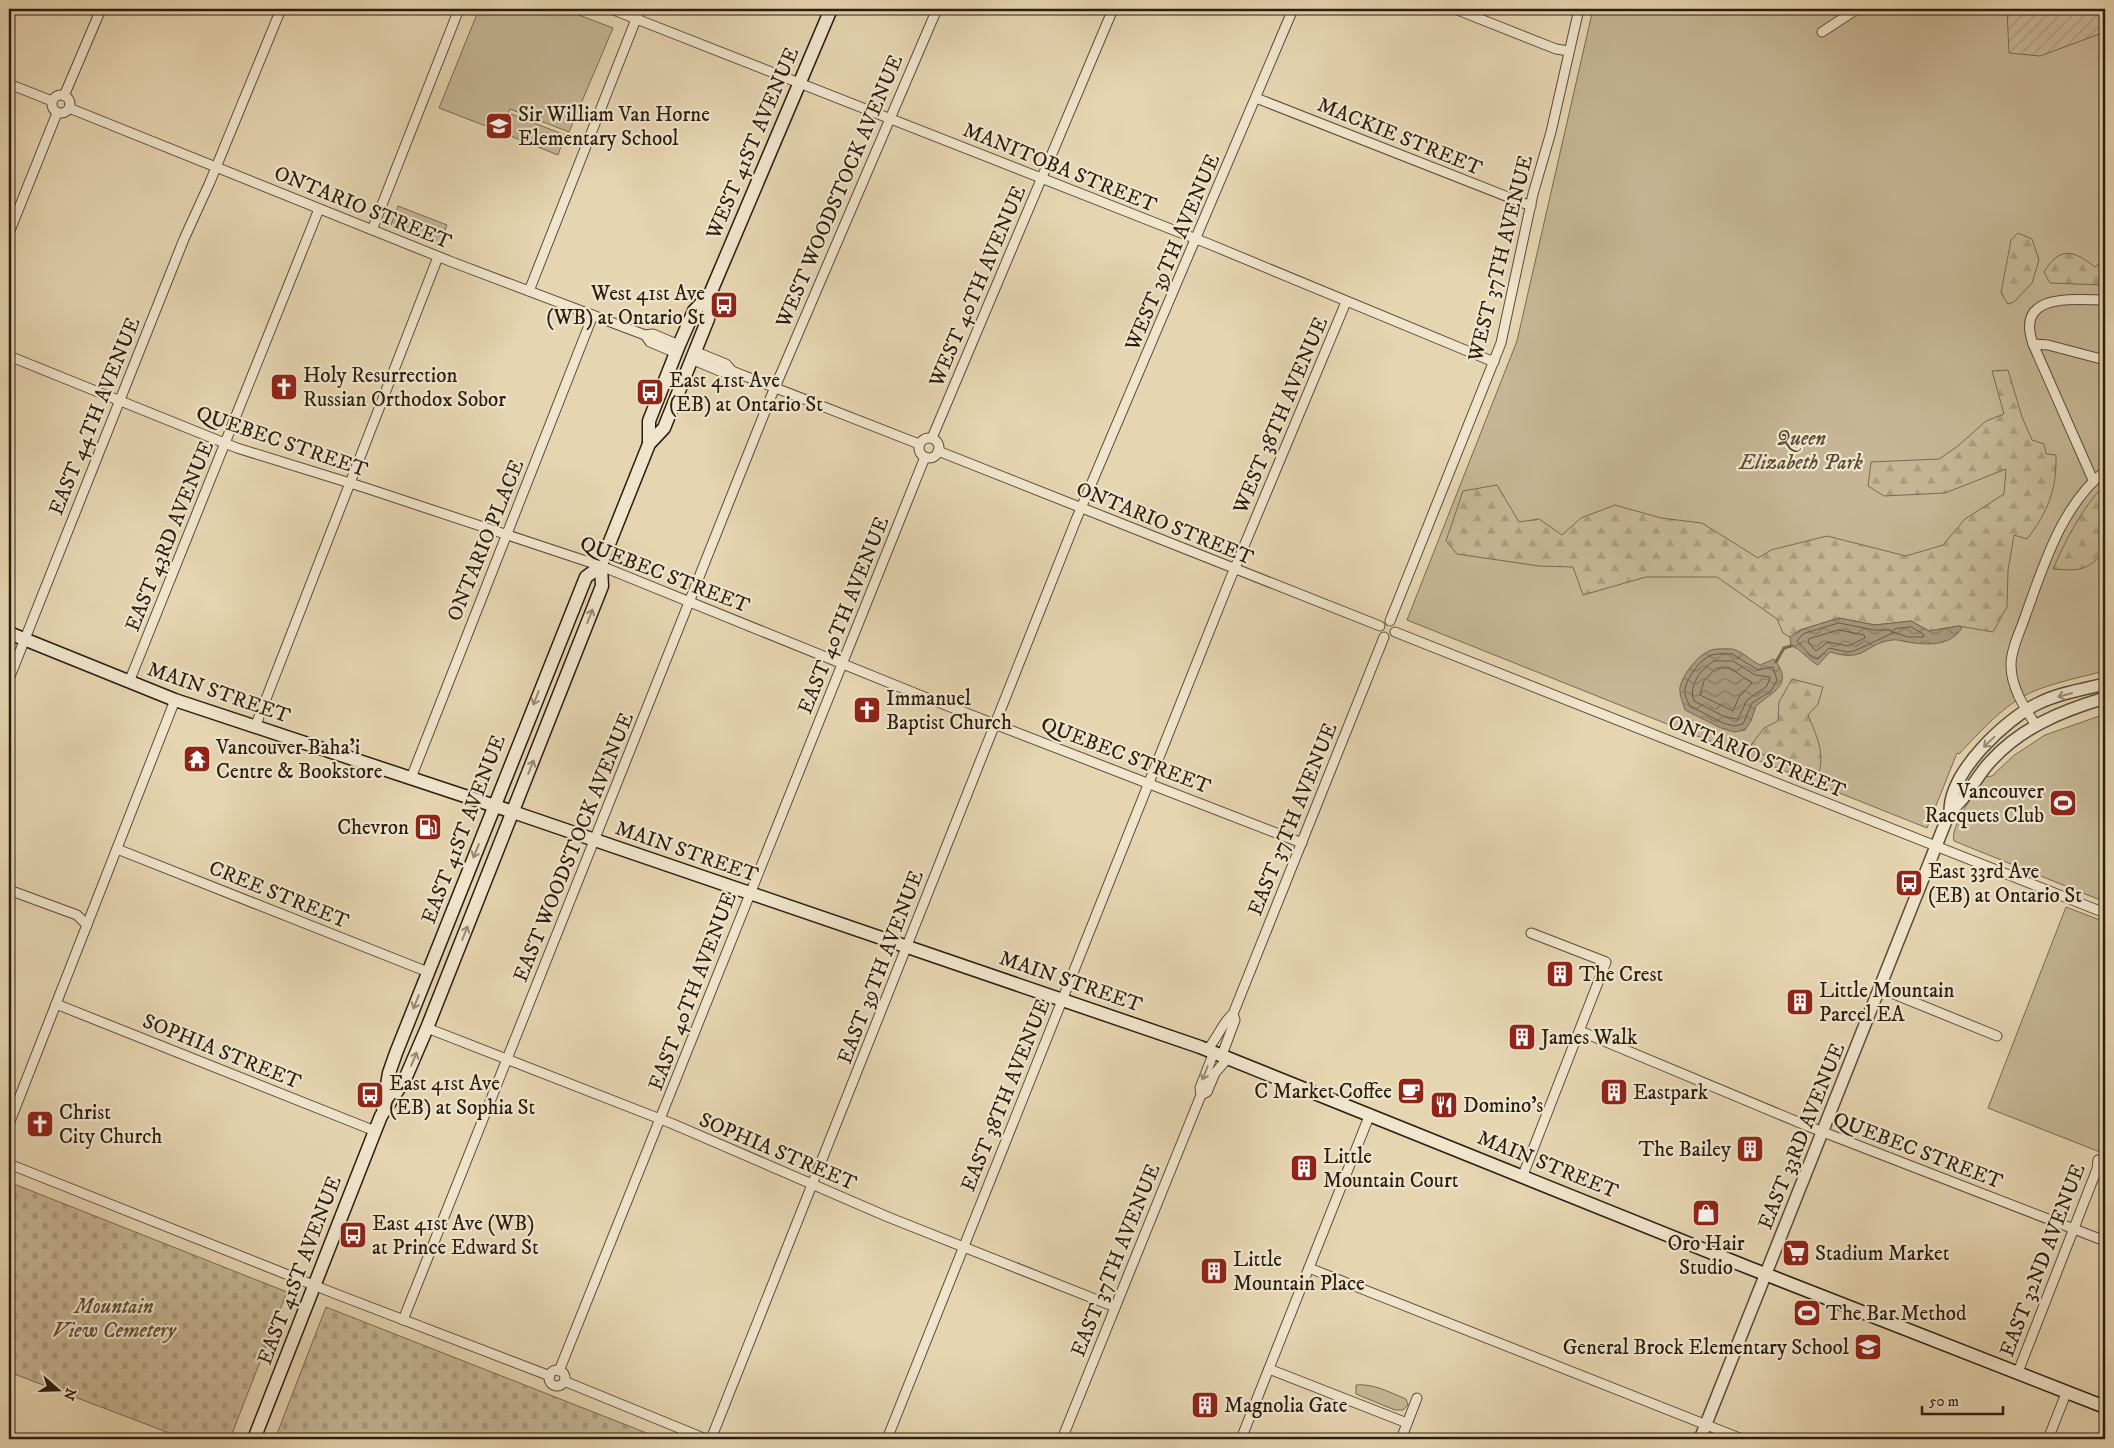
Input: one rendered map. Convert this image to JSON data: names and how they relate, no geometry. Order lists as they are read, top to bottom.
{
  "streets": {
    "main road": ["WEST 41ST AVENUE", "MAIN STREET", "EAST 41ST AVENUE"],
    "street": [
      "MACKIE STREET",
      "MANITOBA STREET",
      "WEST WOODSTOCK AVENUE",
      "ONTARIO STREET",
      "WEST 39TH AVENUE",
      "WEST 37TH AVENUE",
      "WEST 40TH AVENUE",
      "WEST 38TH AVENUE",
      "EAST 44TH AVENUE",
      "QUEBEC STREET",
      "EAST 43RD AVENUE",
      "ONTARIO PLACE",
      "EAST 40TH AVENUE",
      "EAST 37TH AVENUE",
      "EAST WOODSTOCK AVENUE",
      "CREE STREET",
      "EAST 39TH AVENUE",
      "SOPHIA STREET",
      "EAST 38TH AVENUE",
      "EAST 33RD AVENUE",
      "EAST 32ND AVENUE"
    ]
  },
  "crossings": [
    ["MACKIE STREET", "WEST 39TH AVENUE"],
    ["MACKIE STREET", "WEST 37TH AVENUE"],
    ["WEST 41ST AVENUE", "MANITOBA STREET"],
    ["WEST 41ST AVENUE", "ONTARIO STREET"],
    ["WEST 41ST AVENUE", "EAST 41ST AVENUE"],
    ["MANITOBA STREET", "WEST WOODSTOCK AVENUE"],
    ["MANITOBA STREET", "WEST 39TH AVENUE"],
    ["MANITOBA STREET", "WEST 37TH AVENUE"],
    ["MANITOBA STREET", "WEST 40TH AVENUE"],
    ["MANITOBA STREET", "WEST 38TH AVENUE"],
    ["WEST WOODSTOCK AVENUE", "EAST WOODSTOCK AVENUE"],
    ["ONTARIO STREET", "WEST 39TH AVENUE"],
    ["ONTARIO STREET", "WEST 37TH AVENUE"],
    ["ONTARIO STREET", "WEST 40TH AVENUE"],
    ["ONTARIO STREET", "WEST 38TH AVENUE"],
    ["ONTARIO STREET", "EAST 44TH AVENUE"],
    ["ONTARIO STREET", "EAST 43RD AVENUE"],
    ["ONTARIO STREET", "ONTARIO PLACE"],
    ["ONTARIO STREET", "EAST 40TH AVENUE"],
    ["ONTARIO STREET", "EAST 37TH AVENUE"],
    ["ONTARIO STREET", "EAST 41ST AVENUE"],
    ["ONTARIO STREET", "EAST 39TH AVENUE"],
    ["ONTARIO STREET", "EAST 38TH AVENUE"],
    ["ONTARIO STREET", "EAST 33RD AVENUE"],
    ["WEST 39TH AVENUE", "EAST 39TH AVENUE"],
    ["WEST 37TH AVENUE", "EAST 37TH AVENUE"],
    ["WEST 40TH AVENUE", "EAST 40TH AVENUE"],
    ["WEST 38TH AVENUE", "EAST 38TH AVENUE"],
    ["EAST 44TH AVENUE", "QUEBEC STREET"],
    ["EAST 44TH AVENUE", "MAIN STREET"],
    ["QUEBEC STREET", "EAST 43RD AVENUE"],
    ["QUEBEC STREET", "ONTARIO PLACE"],
    ["QUEBEC STREET", "EAST 40TH AVENUE"],
    ["QUEBEC STREET", "EAST 37TH AVENUE"],
    ["QUEBEC STREET", "EAST 41ST AVENUE"],
    ["QUEBEC STREET", "EAST WOODSTOCK AVENUE"],
    ["QUEBEC STREET", "EAST 39TH AVENUE"],
    ["QUEBEC STREET", "EAST 38TH AVENUE"],
    ["QUEBEC STREET", "EAST 33RD AVENUE"],
    ["QUEBEC STREET", "EAST 32ND AVENUE"],
    ["EAST 43RD AVENUE", "MAIN STREET"],
    ["ONTARIO PLACE", "MAIN STREET"],
    ["EAST 40TH AVENUE", "MAIN STREET"],
    ["EAST 40TH AVENUE", "SOPHIA STREET"],
    ["MAIN STREET", "EAST 37TH AVENUE"],
    ["MAIN STREET", "EAST 41ST AVENUE"],
    ["MAIN STREET", "EAST WOODSTOCK AVENUE"],
    ["MAIN STREET", "EAST 39TH AVENUE"],
    ["MAIN STREET", "EAST 38TH AVENUE"],
    ["MAIN STREET", "EAST 33RD AVENUE"],
    ["MAIN STREET", "EAST 32ND AVENUE"],
    ["EAST 37TH AVENUE", "SOPHIA STREET"],
    ["EAST 41ST AVENUE", "CREE STREET"],
    ["EAST 41ST AVENUE", "SOPHIA STREET"],
    ["EAST WOODSTOCK AVENUE", "SOPHIA STREET"],
    ["EAST 39TH AVENUE", "SOPHIA STREET"],
    ["SOPHIA STREET", "EAST 38TH AVENUE"]
  ],
  "parks": ["Queen Elizabeth Park", "Mountain View Cemetery"],
  "places": {
    "school or university": ["Sir William Van Horne Elementary School", "General Brock Elementary School"],
    "bus stop": [
      "West 41st Ave (WB) at Ontario St",
      "East 41st Ave (EB) at Ontario St",
      "East 33rd Ave (EB) at Ontario St",
      "East 41st Ave (EB) at Sophia St",
      "East 41st Ave (WB) at Prince Edward St"
    ],
    "church": ["Holy Resurrection Russian Orthodox Sobor", "Immanuel Baptist Church", "Christ City Church"],
    "temple": ["Vancouver Baha'i Centre & Bookstore"],
    "sports": ["Vancouver Racquets Club", "The Bar Method"],
    "fuel station": ["Chevron"],
    "building": [
      "The Crest",
      "Little Mountain Parcel EA",
      "James Walk",
      "Eastpark",
      "The Bailey",
      "Little Mountain Court",
      "Little Mountain Place",
      "Magnolia Gate"
    ],
    "cafe": ["C Market Coffee"],
    "restaurant": ["Domino's"],
    "shop": ["Oro Hair Studio"],
    "supermarket": ["Stadium Market"]
  },
  "scale_bar": "50 m",
  "north": "right"
}
